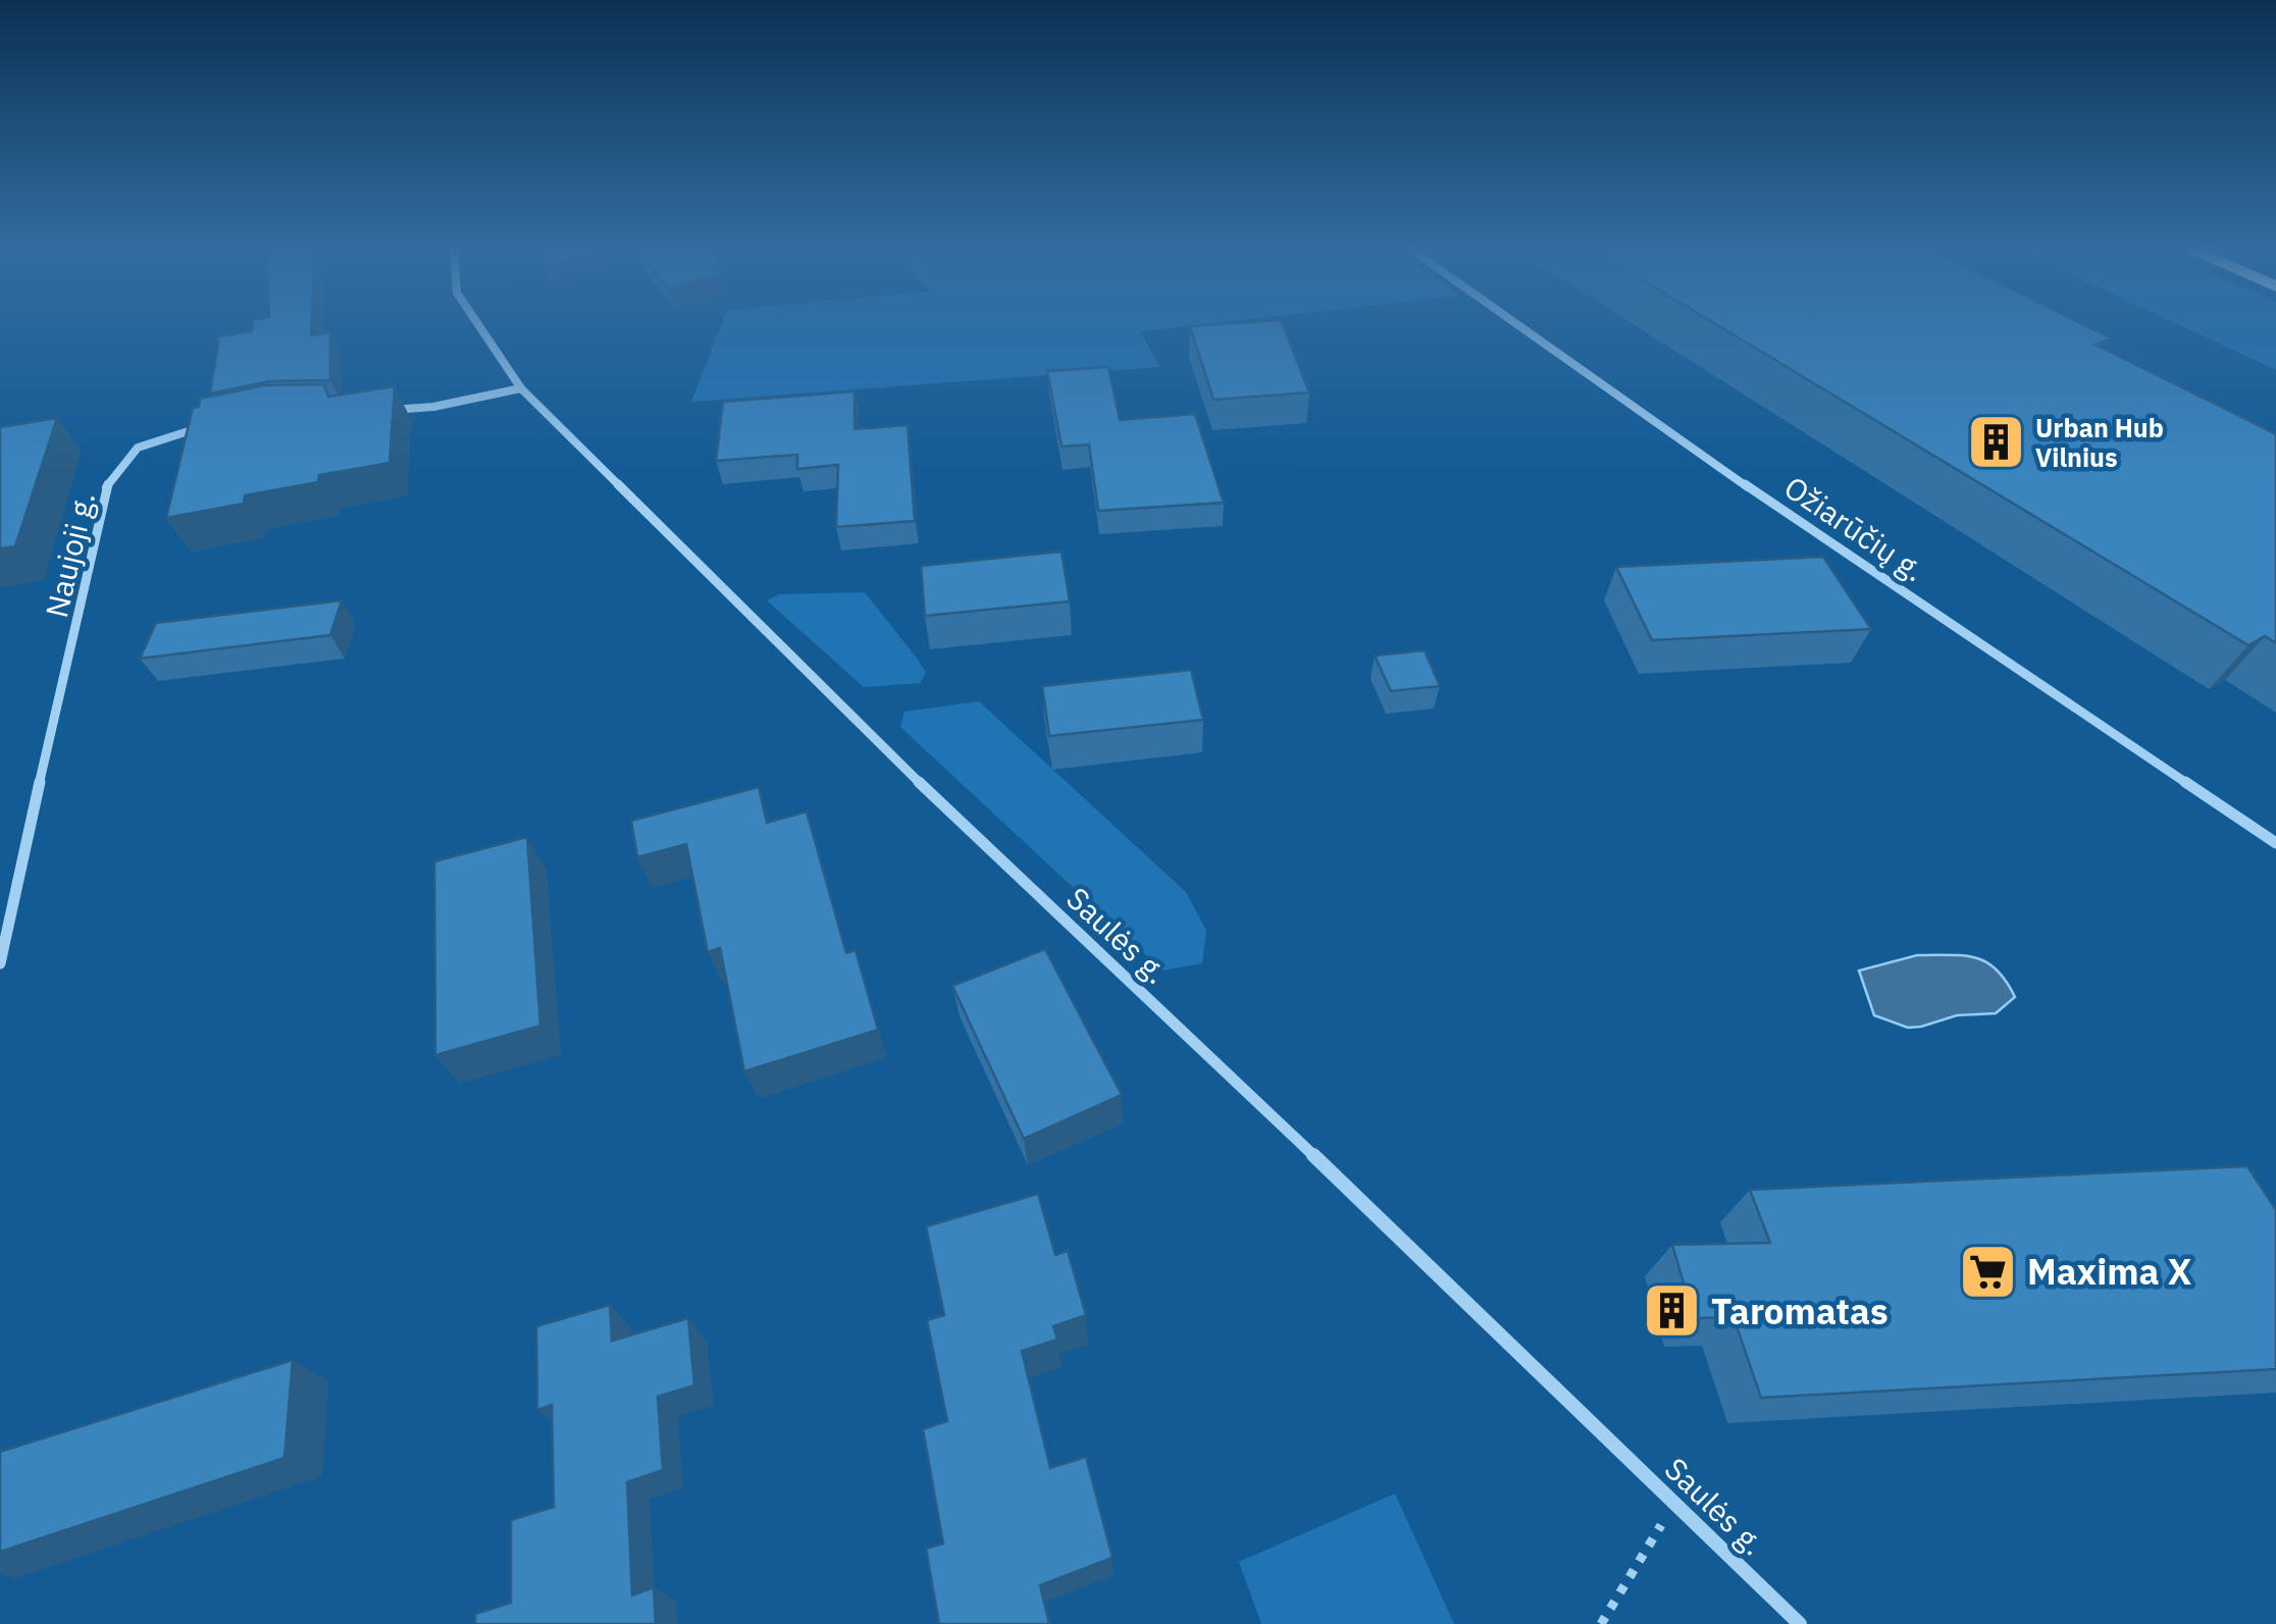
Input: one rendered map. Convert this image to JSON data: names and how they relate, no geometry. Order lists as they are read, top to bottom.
{
  "streets": {
    "street": ["Ožiarūčių g.", "Naujoji g.", "Saulės g."]
  },
  "places": {
    "building": ["Urban Hub Vilnius", "Taromatas"],
    "supermarket": ["Maxima X"]
  }
}
